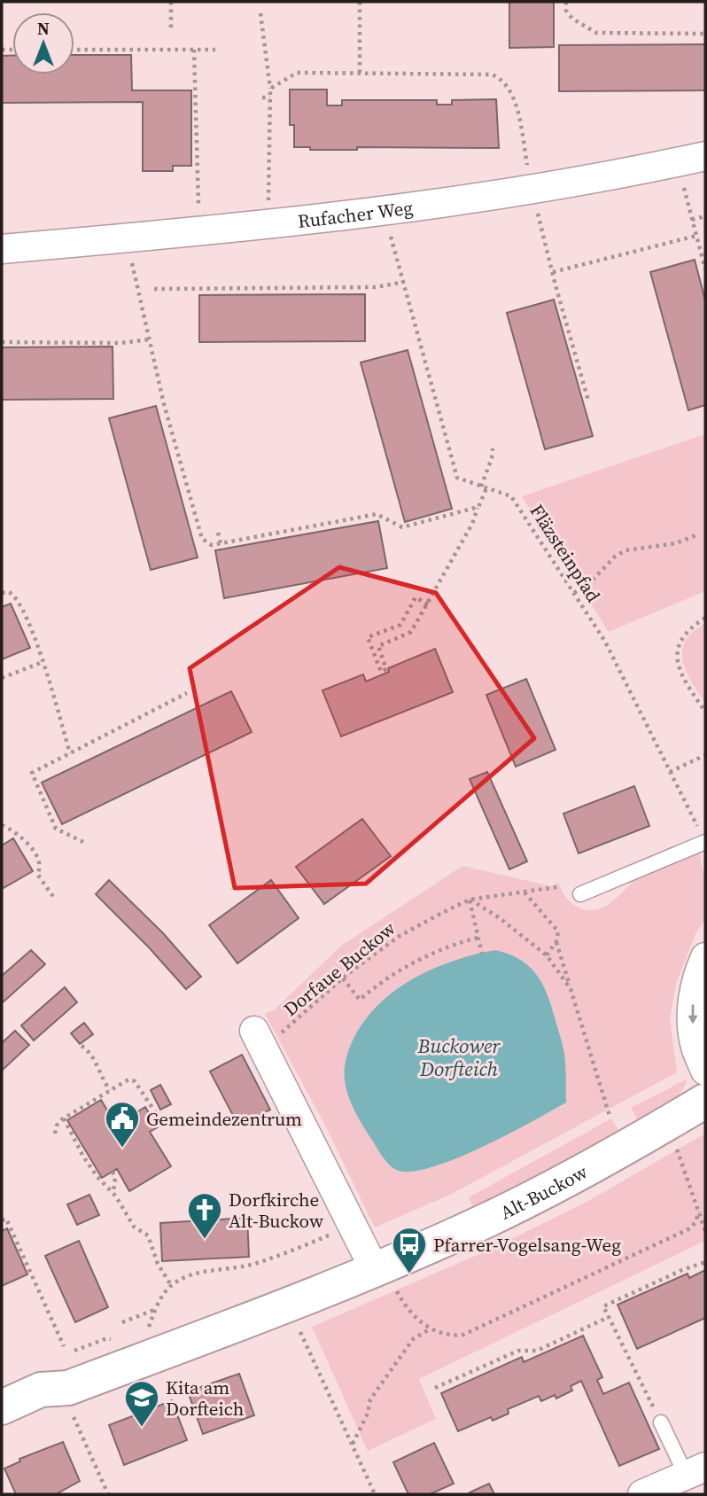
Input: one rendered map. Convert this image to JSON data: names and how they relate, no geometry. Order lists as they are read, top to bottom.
{
  "streets": {
    "main road": ["Alt-Buckow"],
    "street": ["Rufacher Weg"],
    "path": ["Fläzsteinpfad", "Dorfaue Buckow"]
  },
  "water": ["Buckower Dorfteich"],
  "places": {
    "public building": ["Gemeindezentrum"],
    "church": ["Dorfkirche Alt-Buckow"],
    "bus stop": ["Pfarrer-Vogelsang-Weg"],
    "school or university": ["Kita am Dorfteich"]
  },
  "north": "top"
}
